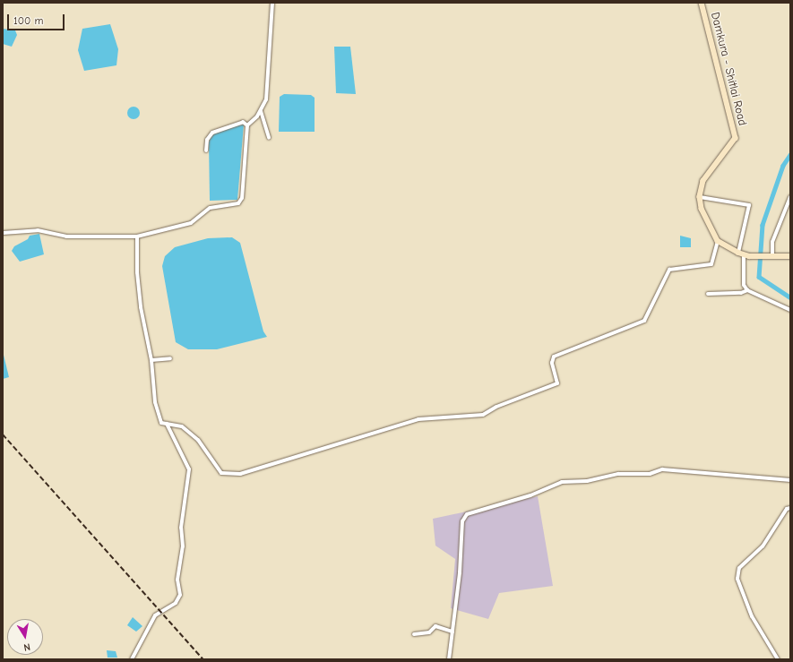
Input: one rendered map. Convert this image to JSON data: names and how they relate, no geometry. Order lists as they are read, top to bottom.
{
  "streets": {
    "street": ["Damkura - Shitlai Road"]
  },
  "scale_bar": "100 m",
  "north": "bottom"
}
